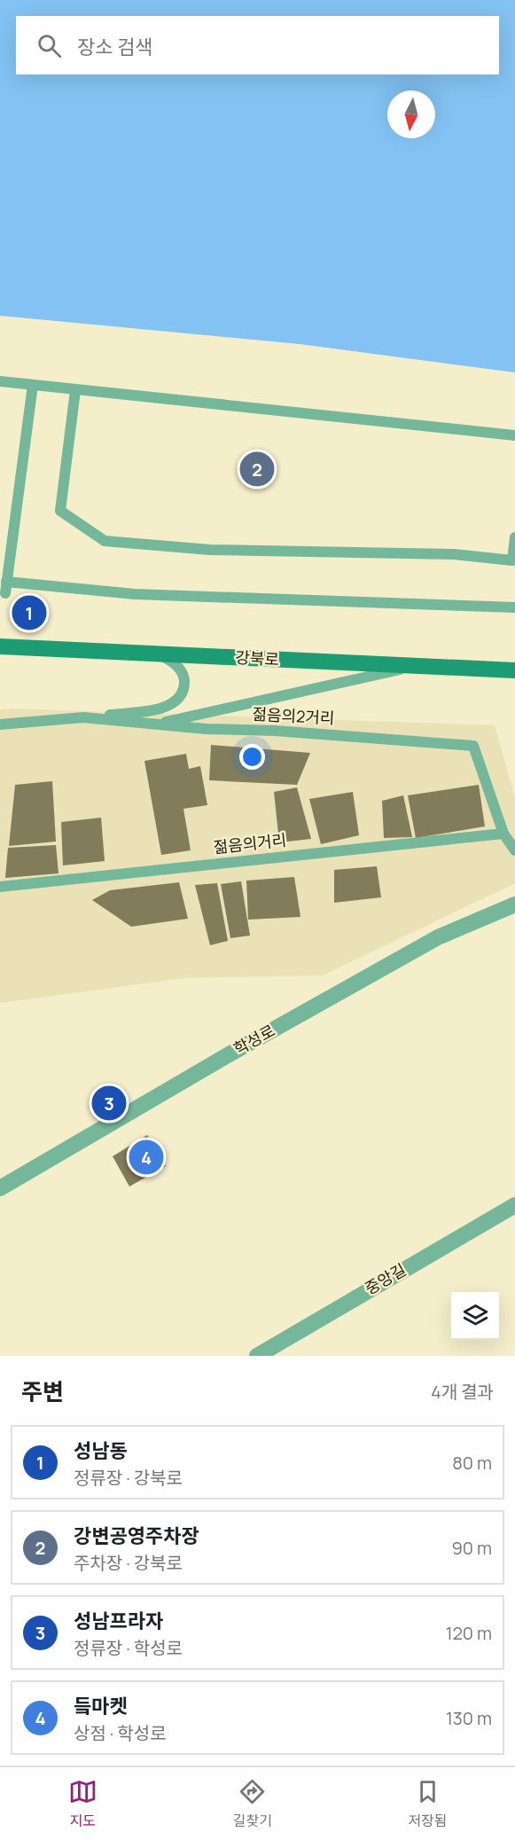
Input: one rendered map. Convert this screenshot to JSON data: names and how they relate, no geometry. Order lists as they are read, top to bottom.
{
  "streets": {
    "main road": ["강북로"],
    "street": ["학성로", "중앙길"],
    "lane": ["젊음의2거리", "젊음의거리"]
  },
  "crossings": [
    ["젊음의2거리", "젊음의거리"]
  ],
  "north": "bottom",
  "page": {
    "search": "장소 검색",
    "pins": [
      "2",
      "1",
      "3",
      "4"
    ],
    "heading": ["주변", "4개 결과"],
    "list": [
      {
        "mark": "1",
        "name": "성남동",
        "note": "정류장 · 강북로",
        "value": "80 m"
      },
      {
        "mark": "2",
        "name": "강변공영주차장",
        "note": "주차장 · 강북로",
        "value": "90 m"
      },
      {
        "mark": "3",
        "name": "성남프라자",
        "note": "정류장 · 학성로",
        "value": "120 m"
      },
      {
        "mark": "4",
        "name": "듴마켓",
        "note": "상점 · 학성로",
        "value": "130 m"
      }
    ],
    "nav": ["지도", "길찾기", "저장됨"]
  }
}
